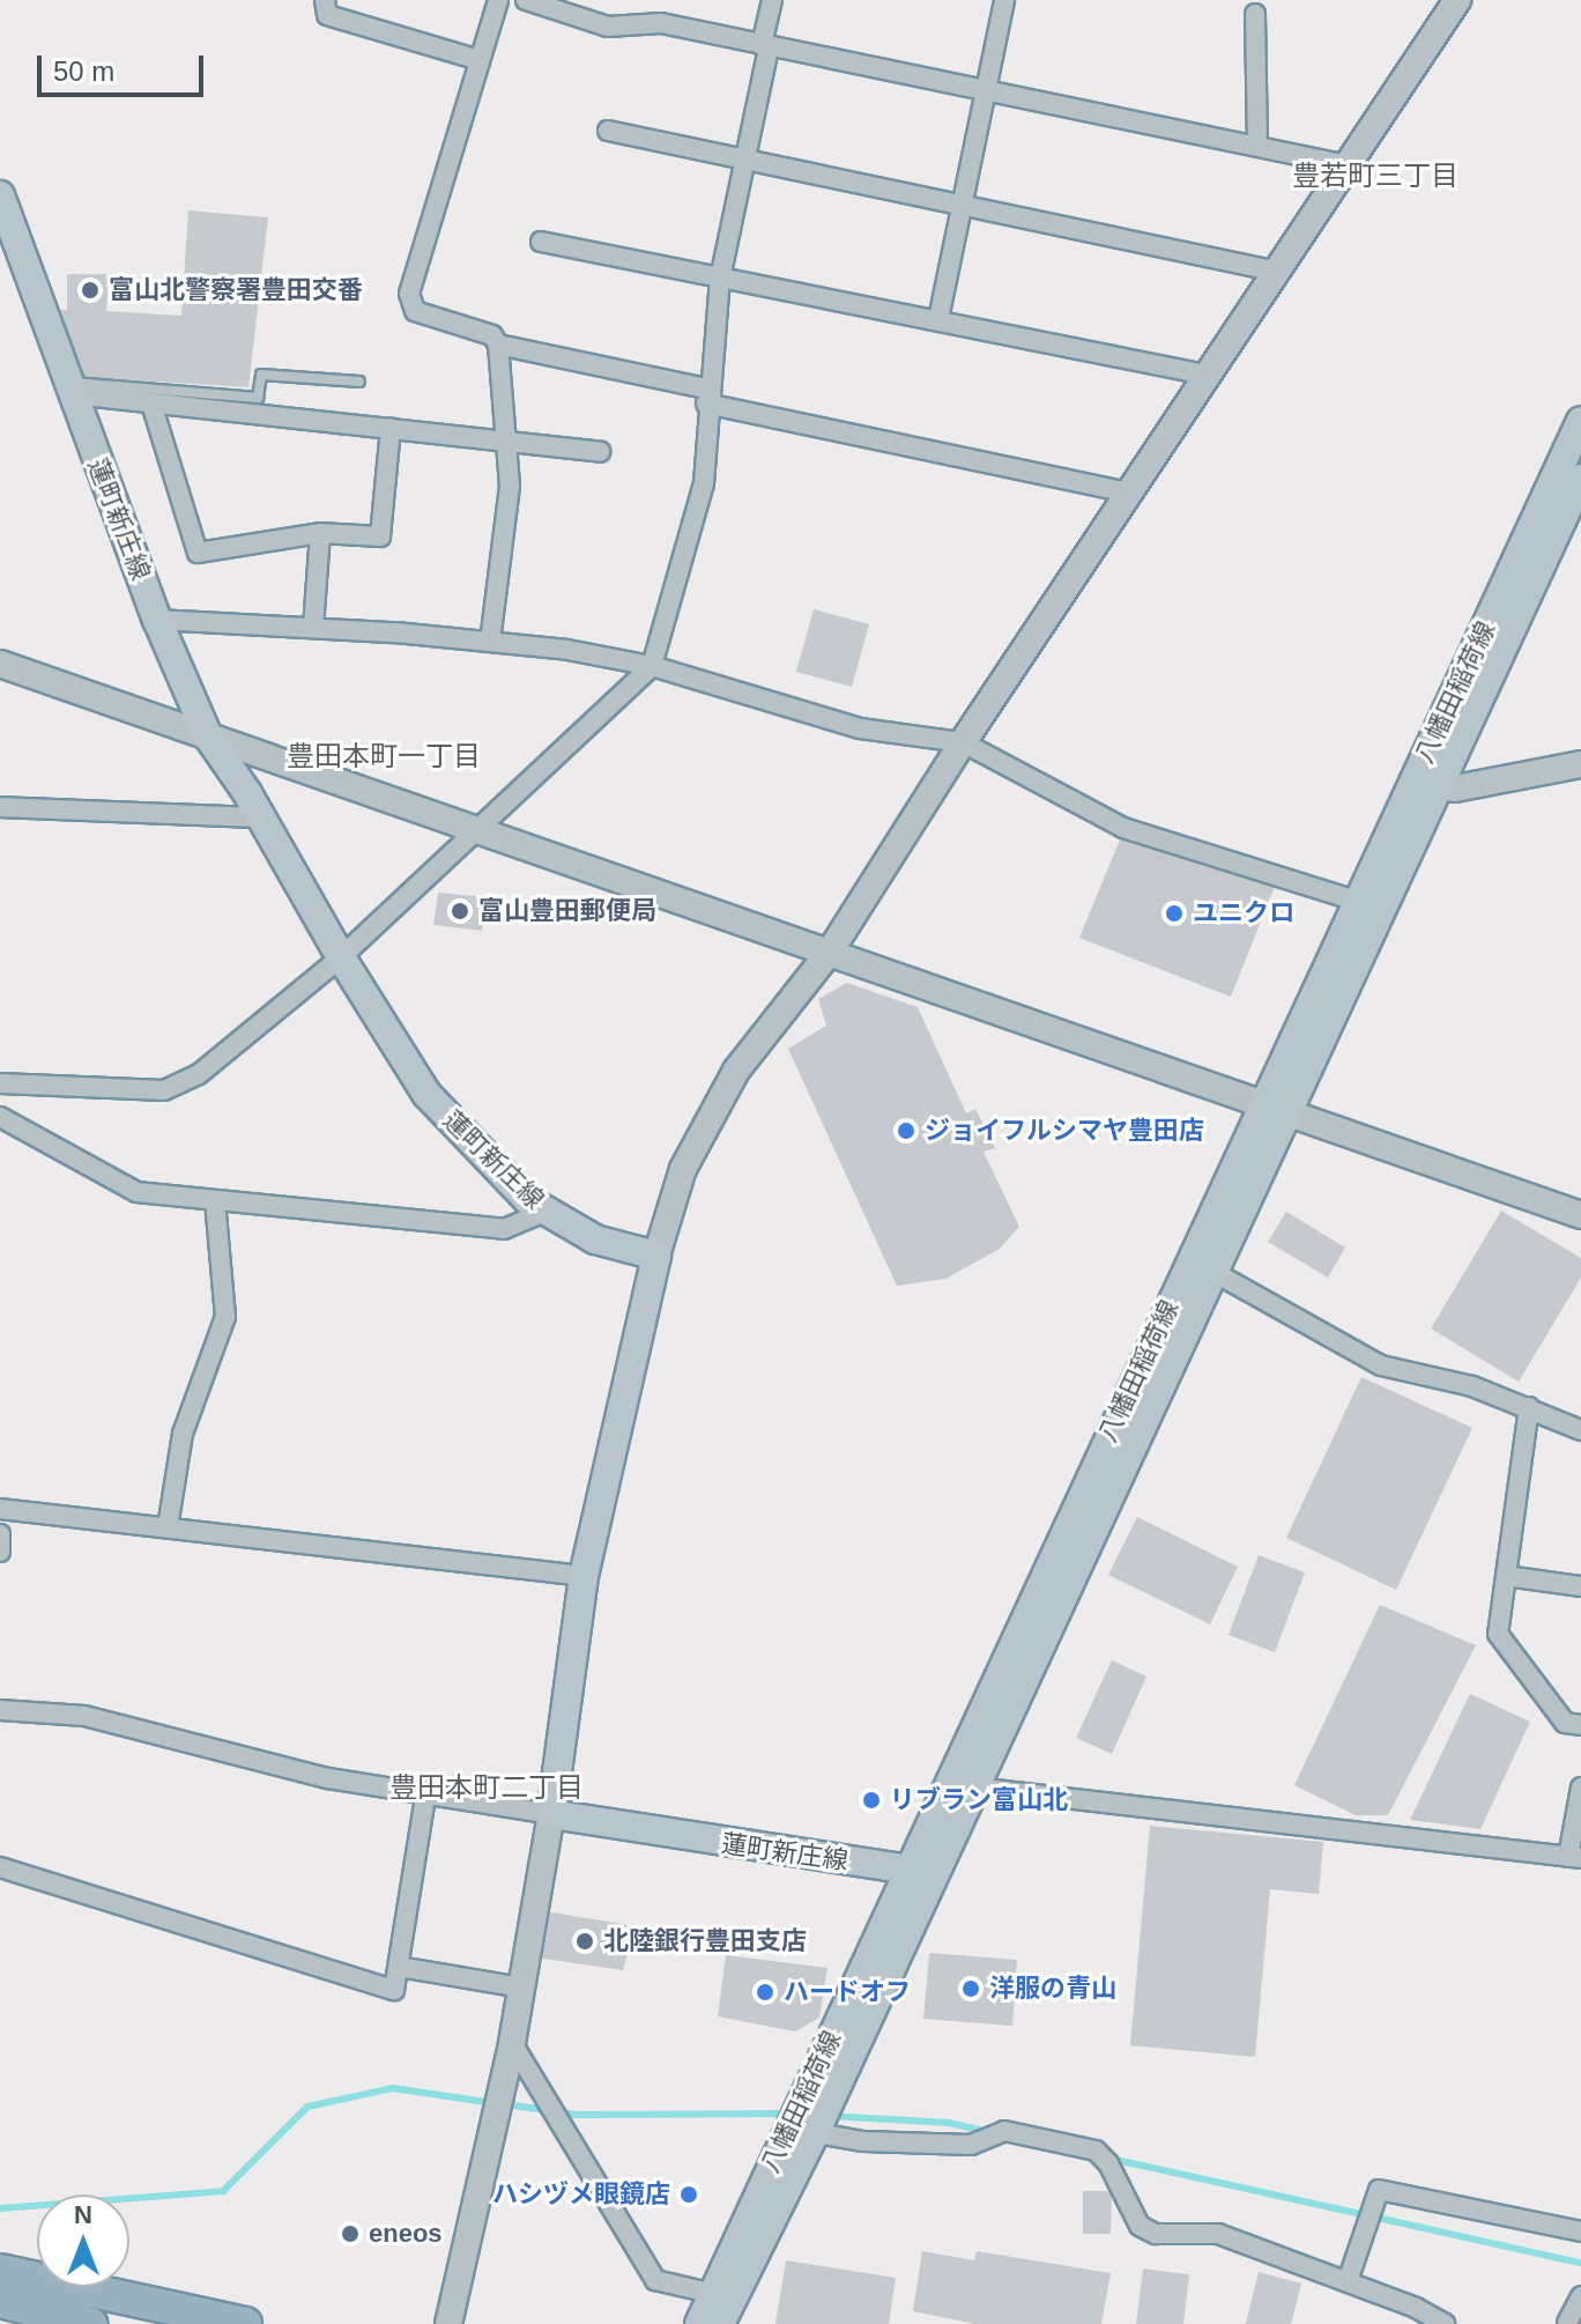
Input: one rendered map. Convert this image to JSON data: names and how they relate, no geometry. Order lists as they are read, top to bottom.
{
  "streets": {
    "main road": ["蓮町新庄線", "八幡田稲荷線"]
  },
  "crossings": [
    ["蓮町新庄線", "八幡田稲荷線"]
  ],
  "districts": ["豊若町三丁目", "豊田本町一丁目", "豊田本町二丁目"],
  "places": [
    "富山北警察署豊田交番",
    "富山豊田郵便局",
    "ユニクロ",
    "ジョイフルシマヤ豊田店",
    "リブラン富山北",
    "北陸銀行豊田支店",
    "洋服の青山",
    "ハードオフ",
    "ハシヅメ眼鏡店",
    "eneos"
  ],
  "scale_bar": "50 m",
  "north": "top"
}
